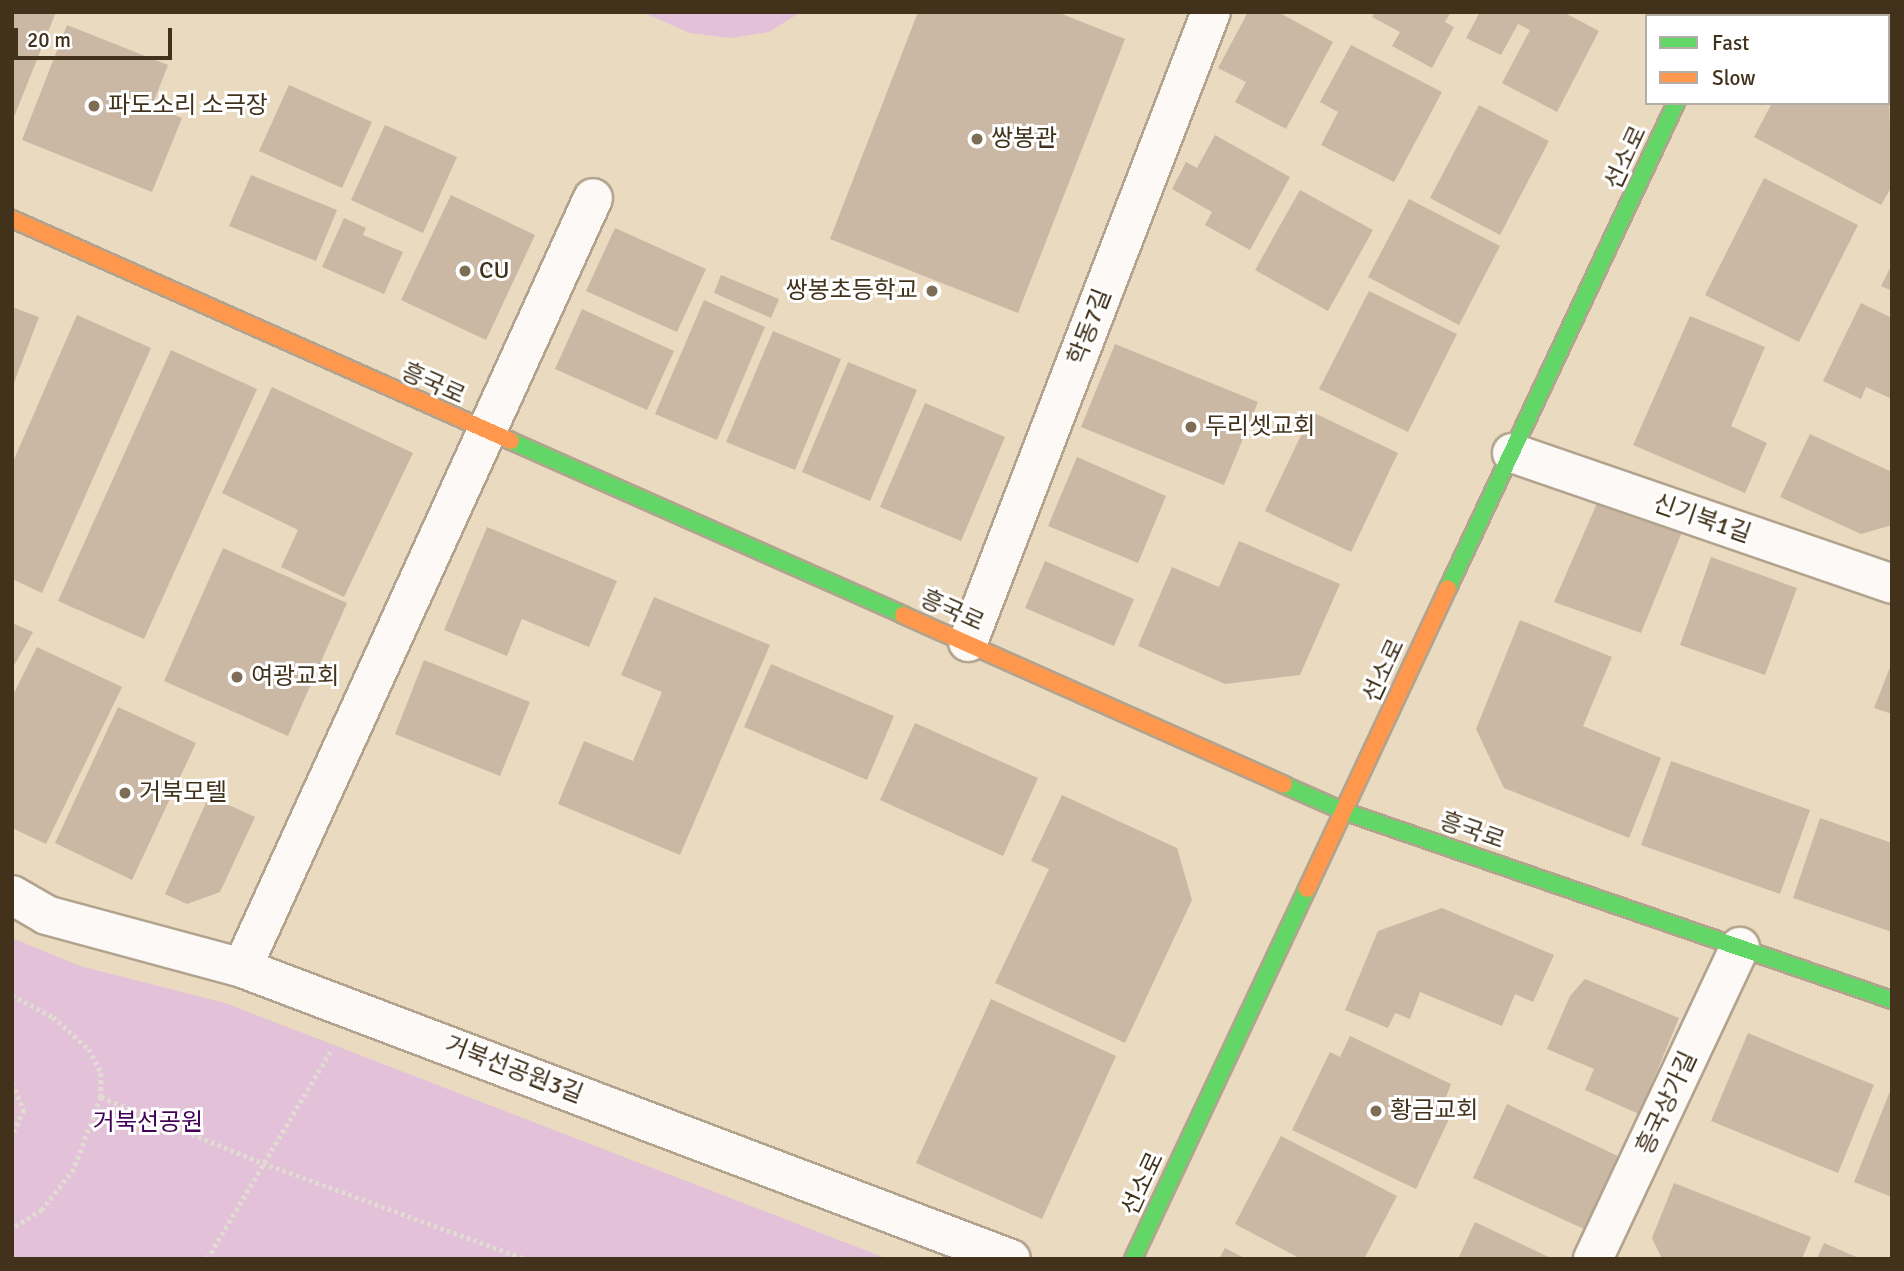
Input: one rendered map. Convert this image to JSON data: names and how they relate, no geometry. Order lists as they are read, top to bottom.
{
  "streets": {
    "street": [
      "선소로",
      "학동7길",
      "흥국로",
      "신기북1길",
      "거북선공원3길",
      "흥국상가길"
    ]
  },
  "crossings": [
    ["선소로", "흥국로"],
    ["선소로", "신기북1길"],
    ["학동7길", "흥국로"],
    ["흥국로", "흥국상가길"]
  ],
  "parks": ["거북선공원"],
  "places": [
    "파도소리 소극장",
    "쌍봉관",
    "CU",
    "쌍봉초등학교",
    "두리셋교회",
    "여광교회",
    "거북모텔",
    "황금교회"
  ],
  "legend": ["Fast", "Slow"],
  "scale_bar": "20 m"
}
